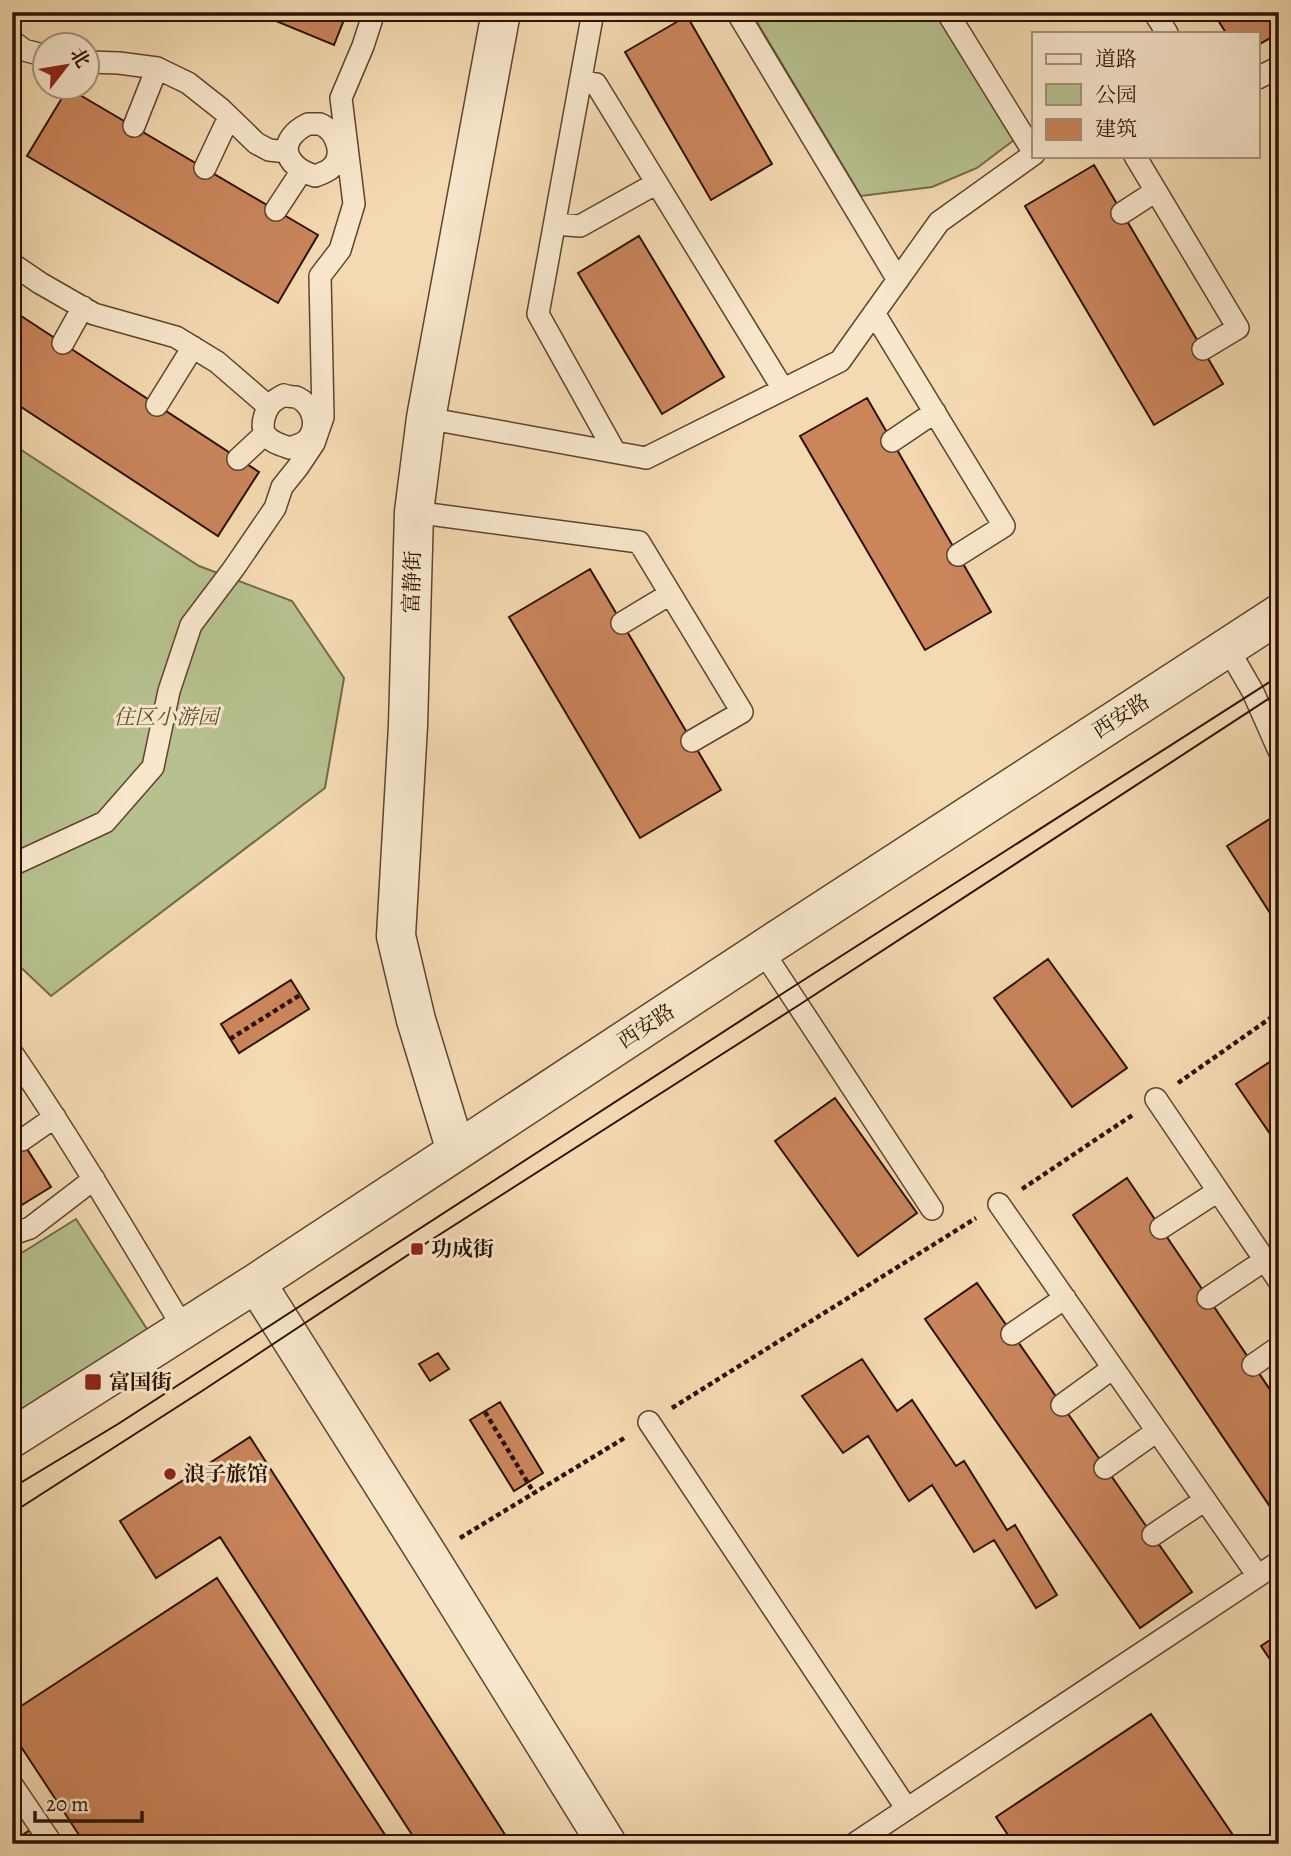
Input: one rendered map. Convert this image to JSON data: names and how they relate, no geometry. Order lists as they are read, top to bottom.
{
  "streets": {
    "street": ["富静街", "西安路"]
  },
  "crossings": [
    ["富静街", "西安路"]
  ],
  "parks": ["住区小游园"],
  "places": {
    "transit": ["功成街", "富国街"],
    "other": ["浪子旅馆"]
  },
  "legend": ["道路", "公园", "建筑"],
  "scale_bar": "20 m",
  "north": "top right"
}
